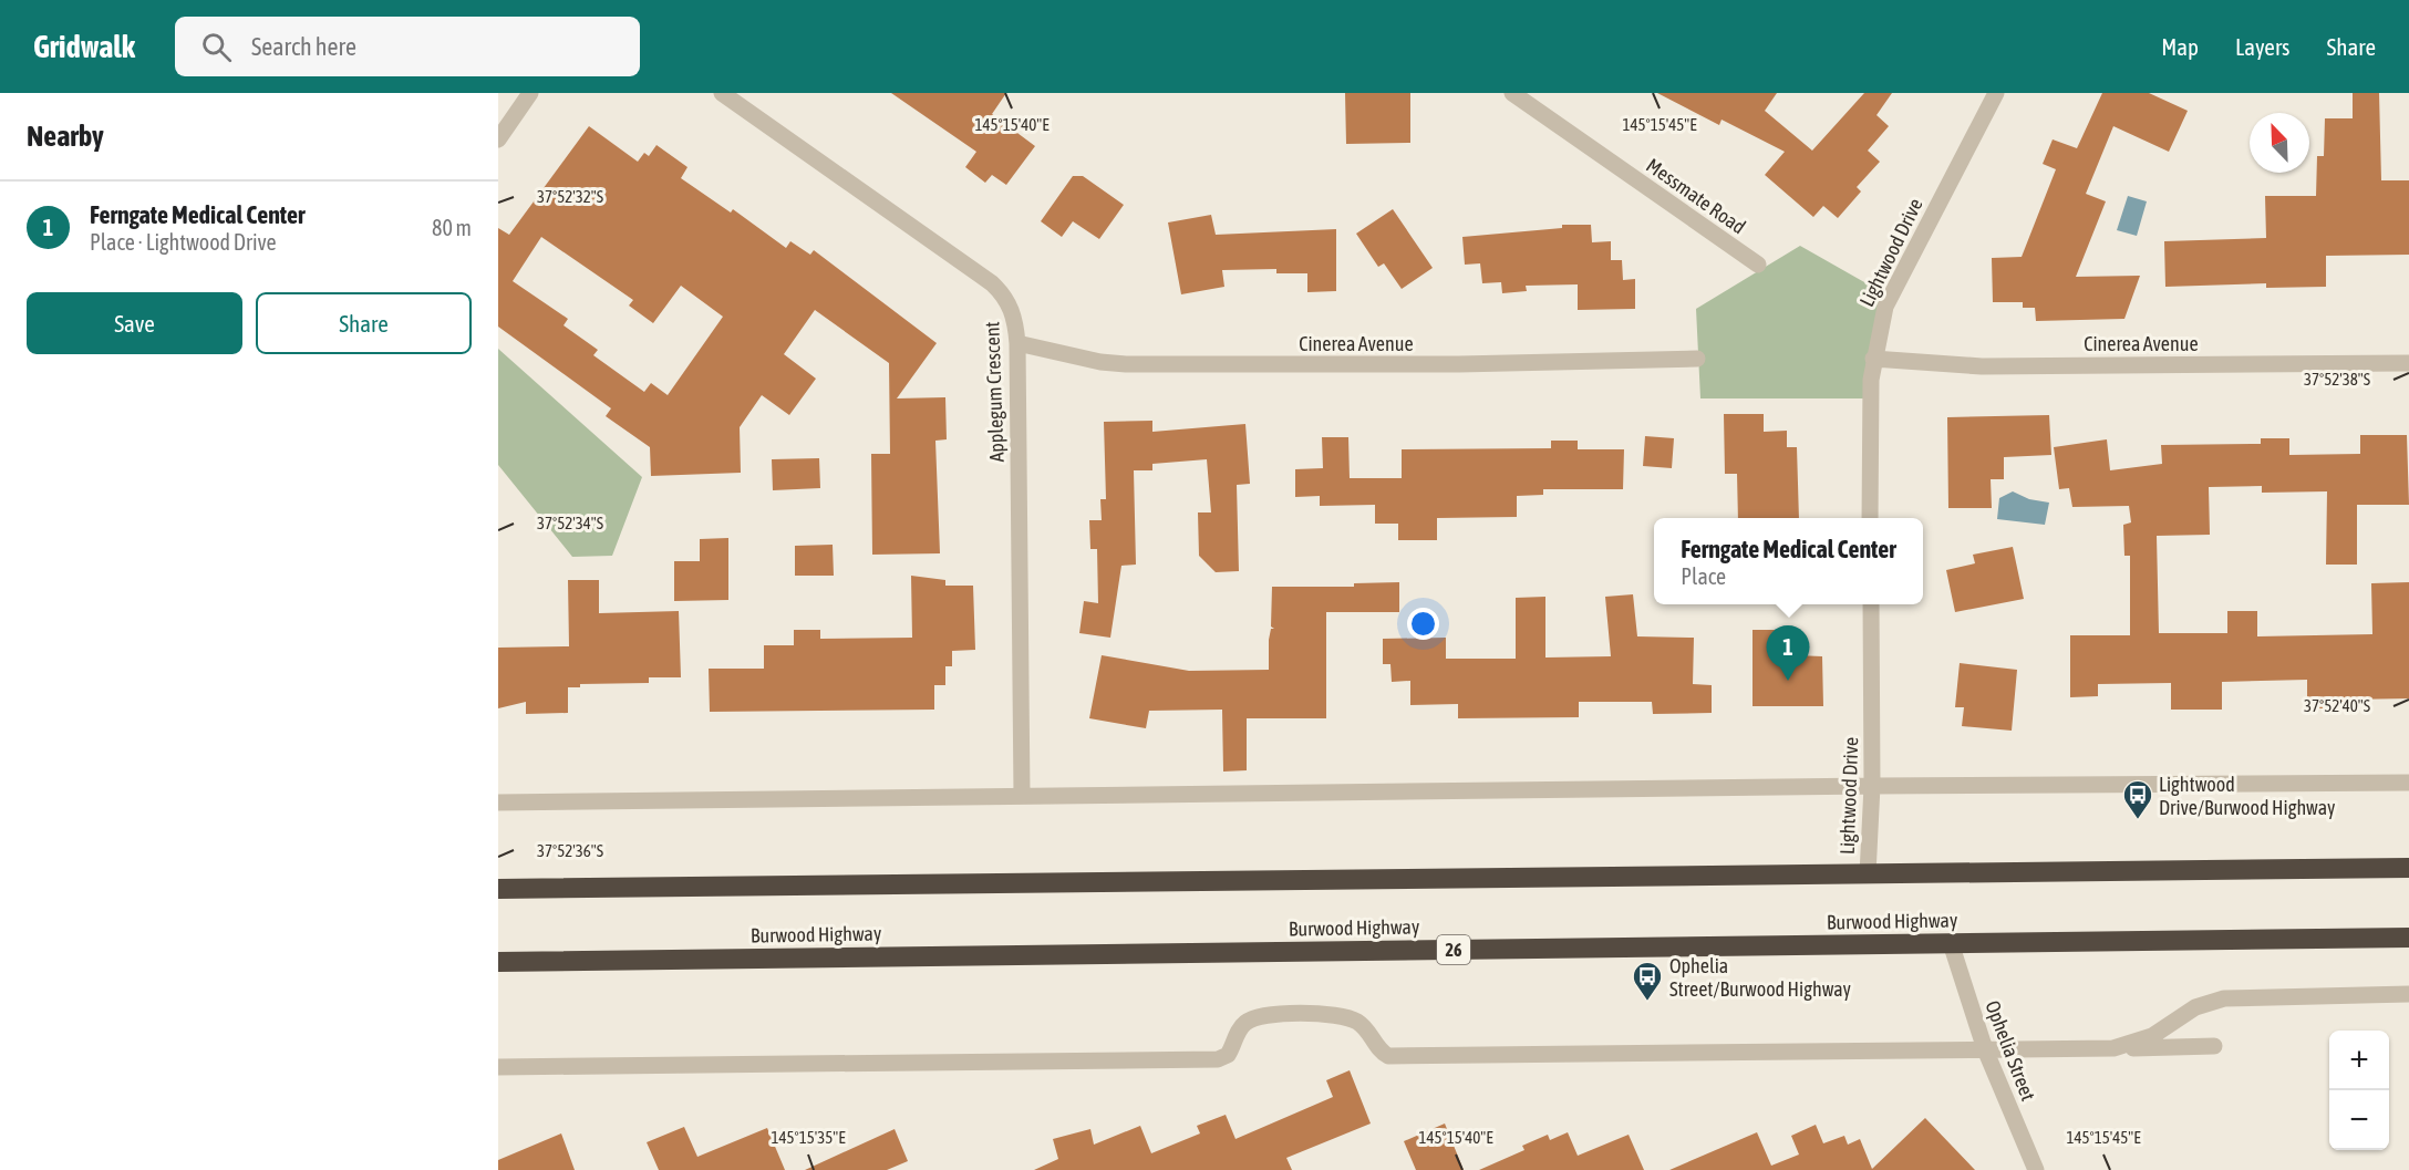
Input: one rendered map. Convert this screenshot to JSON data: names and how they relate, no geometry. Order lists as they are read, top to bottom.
{
  "streets": {
    "highway": ["Burwood Highway", "26"],
    "street": [
      "Messmate Road",
      "Lightwood Drive",
      "Cinerea Avenue",
      "Applegum Crescent",
      "Ophelia Street"
    ]
  },
  "crossings": [
    ["Lightwood Drive", "Cinerea Avenue"],
    ["Cinerea Avenue", "Applegum Crescent"],
    ["Burwood Highway", "Ophelia Street"]
  ],
  "places": {
    "bus stop": ["Lightwood Drive/Burwood Highway", "Ophelia Street/Burwood Highway"]
  },
  "north": "top left",
  "page": {
    "header": "Gridwalk",
    "search": "Search here",
    "nav": ["Map", "Layers", "Share"],
    "heading": "Nearby",
    "list": [
      {
        "mark": "1",
        "name": "Ferngate Medical Center",
        "note": "Place · Lightwood Drive",
        "value": "80 m"
      }
    ],
    "buttons": ["Save", "Share"],
    "popup": ["Ferngate Medical Center", "Place"],
    "pins": "1",
    "map_buttons": ["+", "−"]
  },
  "coordinates": [
    "145°15'40\"E",
    "145°15'45\"E",
    "37°52'32\"S",
    "37°52'38\"S",
    "37°52'34\"S",
    "37°52'40\"S",
    "37°52'36\"S",
    "145°15'35\"E"
  ]
}
